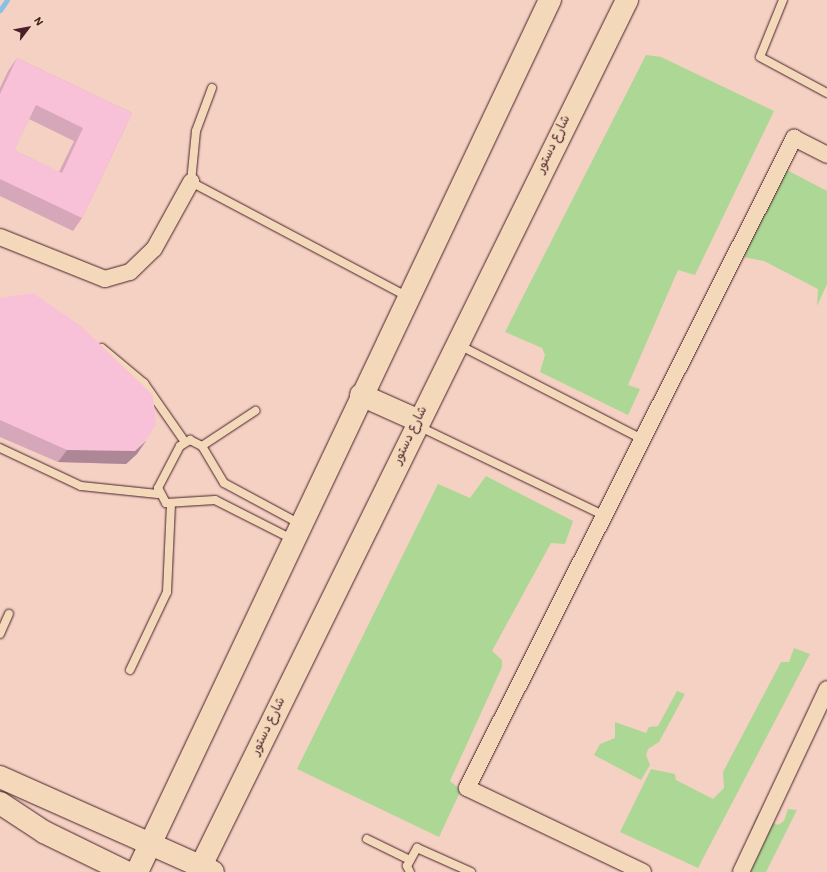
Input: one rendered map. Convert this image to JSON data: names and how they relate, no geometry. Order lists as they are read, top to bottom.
{
  "streets": {
    "main road": ["شارع دستور"]
  },
  "north": "top right"
}
